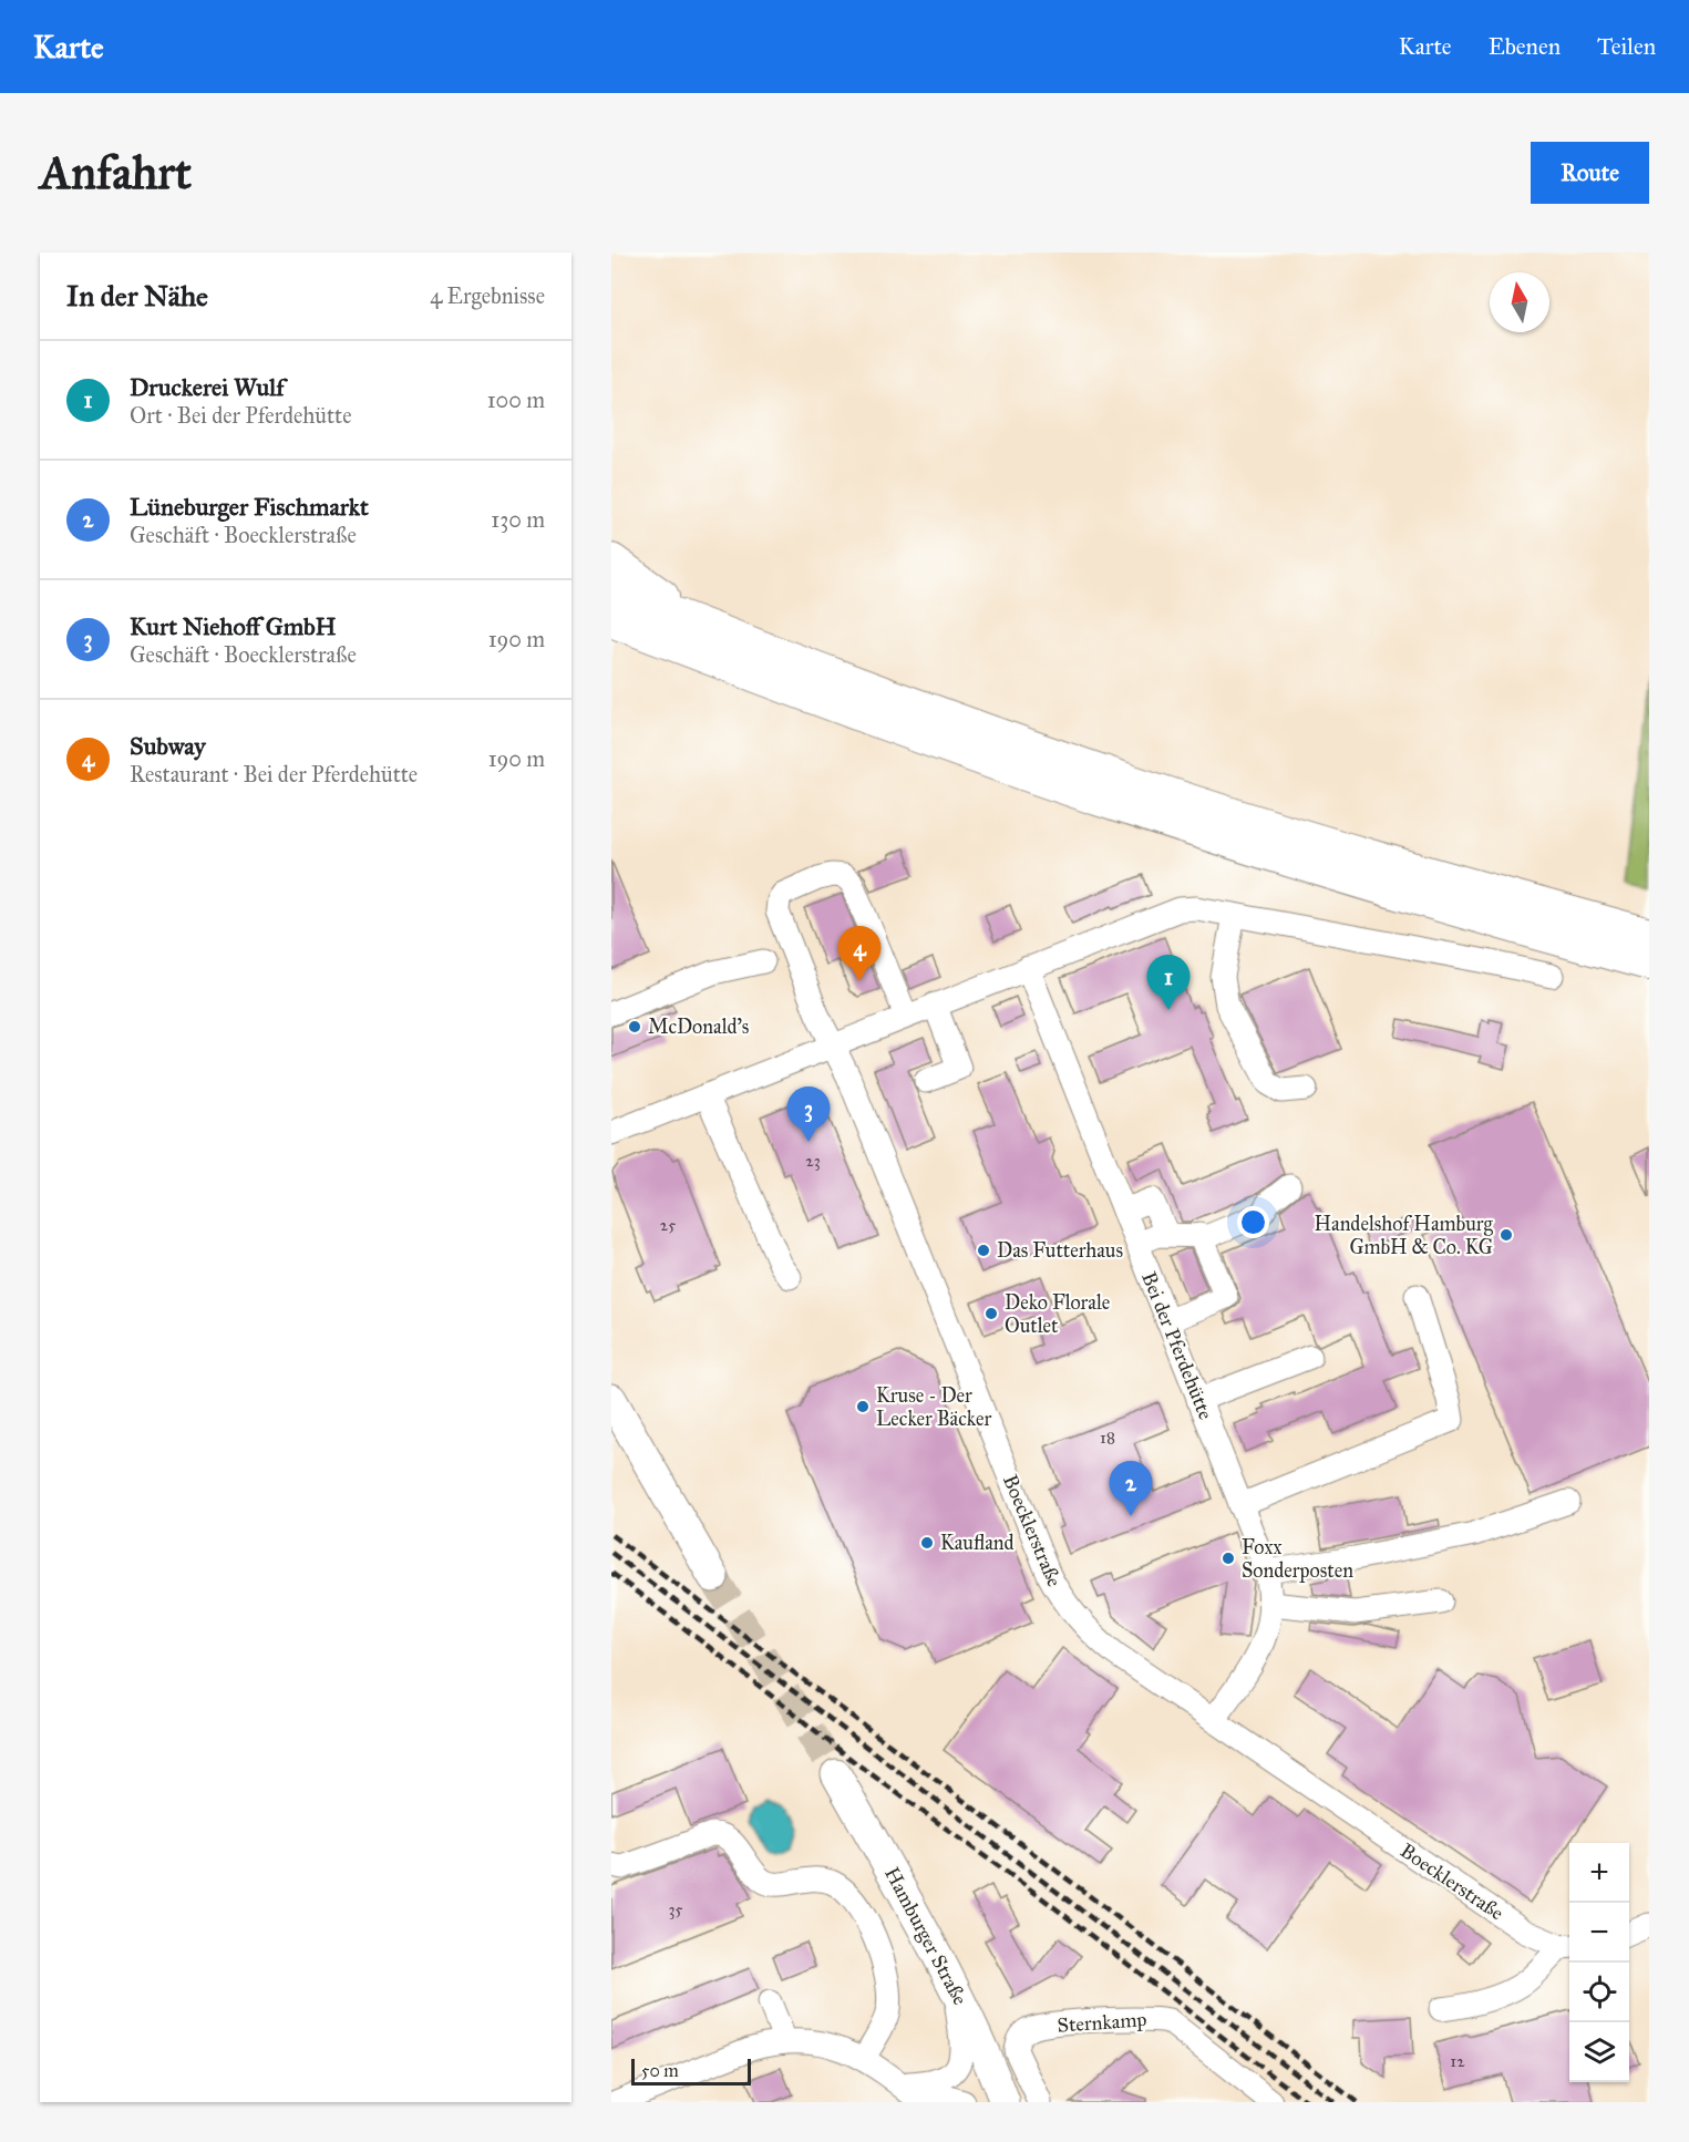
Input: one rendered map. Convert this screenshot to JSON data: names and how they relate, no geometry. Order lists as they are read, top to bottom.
{
  "streets": {
    "main road": ["Hamburger Straße"],
    "street": ["Bei der Pferdehütte", "Boecklerstraße", "Sternkamp"]
  },
  "crossings": [
    ["Bei der Pferdehütte", "Boecklerstraße"]
  ],
  "places": [
    "McDonald's",
    "Handelshof Hamburg GmbH & Co. KG",
    "Das Futterhaus",
    "Deko Florale Outlet",
    "Kruse - Der Lecker Bäcker",
    "Kaufland",
    "Foxx Sonderposten"
  ],
  "house_numbers": [
    "23",
    "25",
    "18",
    "35",
    "12"
  ],
  "scale_bar": "50 m",
  "north": "top",
  "page": {
    "header": "Karte",
    "nav": ["Karte", "Ebenen", "Teilen"],
    "buttons": "Route",
    "title": "Anfahrt",
    "heading": ["In der Nähe", "4 Ergebnisse"],
    "list": [
      {
        "mark": "1",
        "name": "Druckerei Wulf",
        "note": "Ort · Bei der Pferdehütte",
        "value": "100 m"
      },
      {
        "mark": "2",
        "name": "Lüneburger Fischmarkt",
        "note": "Geschäft · Boecklerstraße",
        "value": "130 m"
      },
      {
        "mark": "3",
        "name": "Kurt Niehoff GmbH",
        "note": "Geschäft · Boecklerstraße",
        "value": "190 m"
      },
      {
        "mark": "4",
        "name": "Subway",
        "note": "Restaurant · Bei der Pferdehütte",
        "value": "190 m"
      }
    ],
    "pins": [
      "4",
      "1",
      "3",
      "2"
    ],
    "map_buttons": ["+", "−"],
    "scale": "50 m"
  }
}
